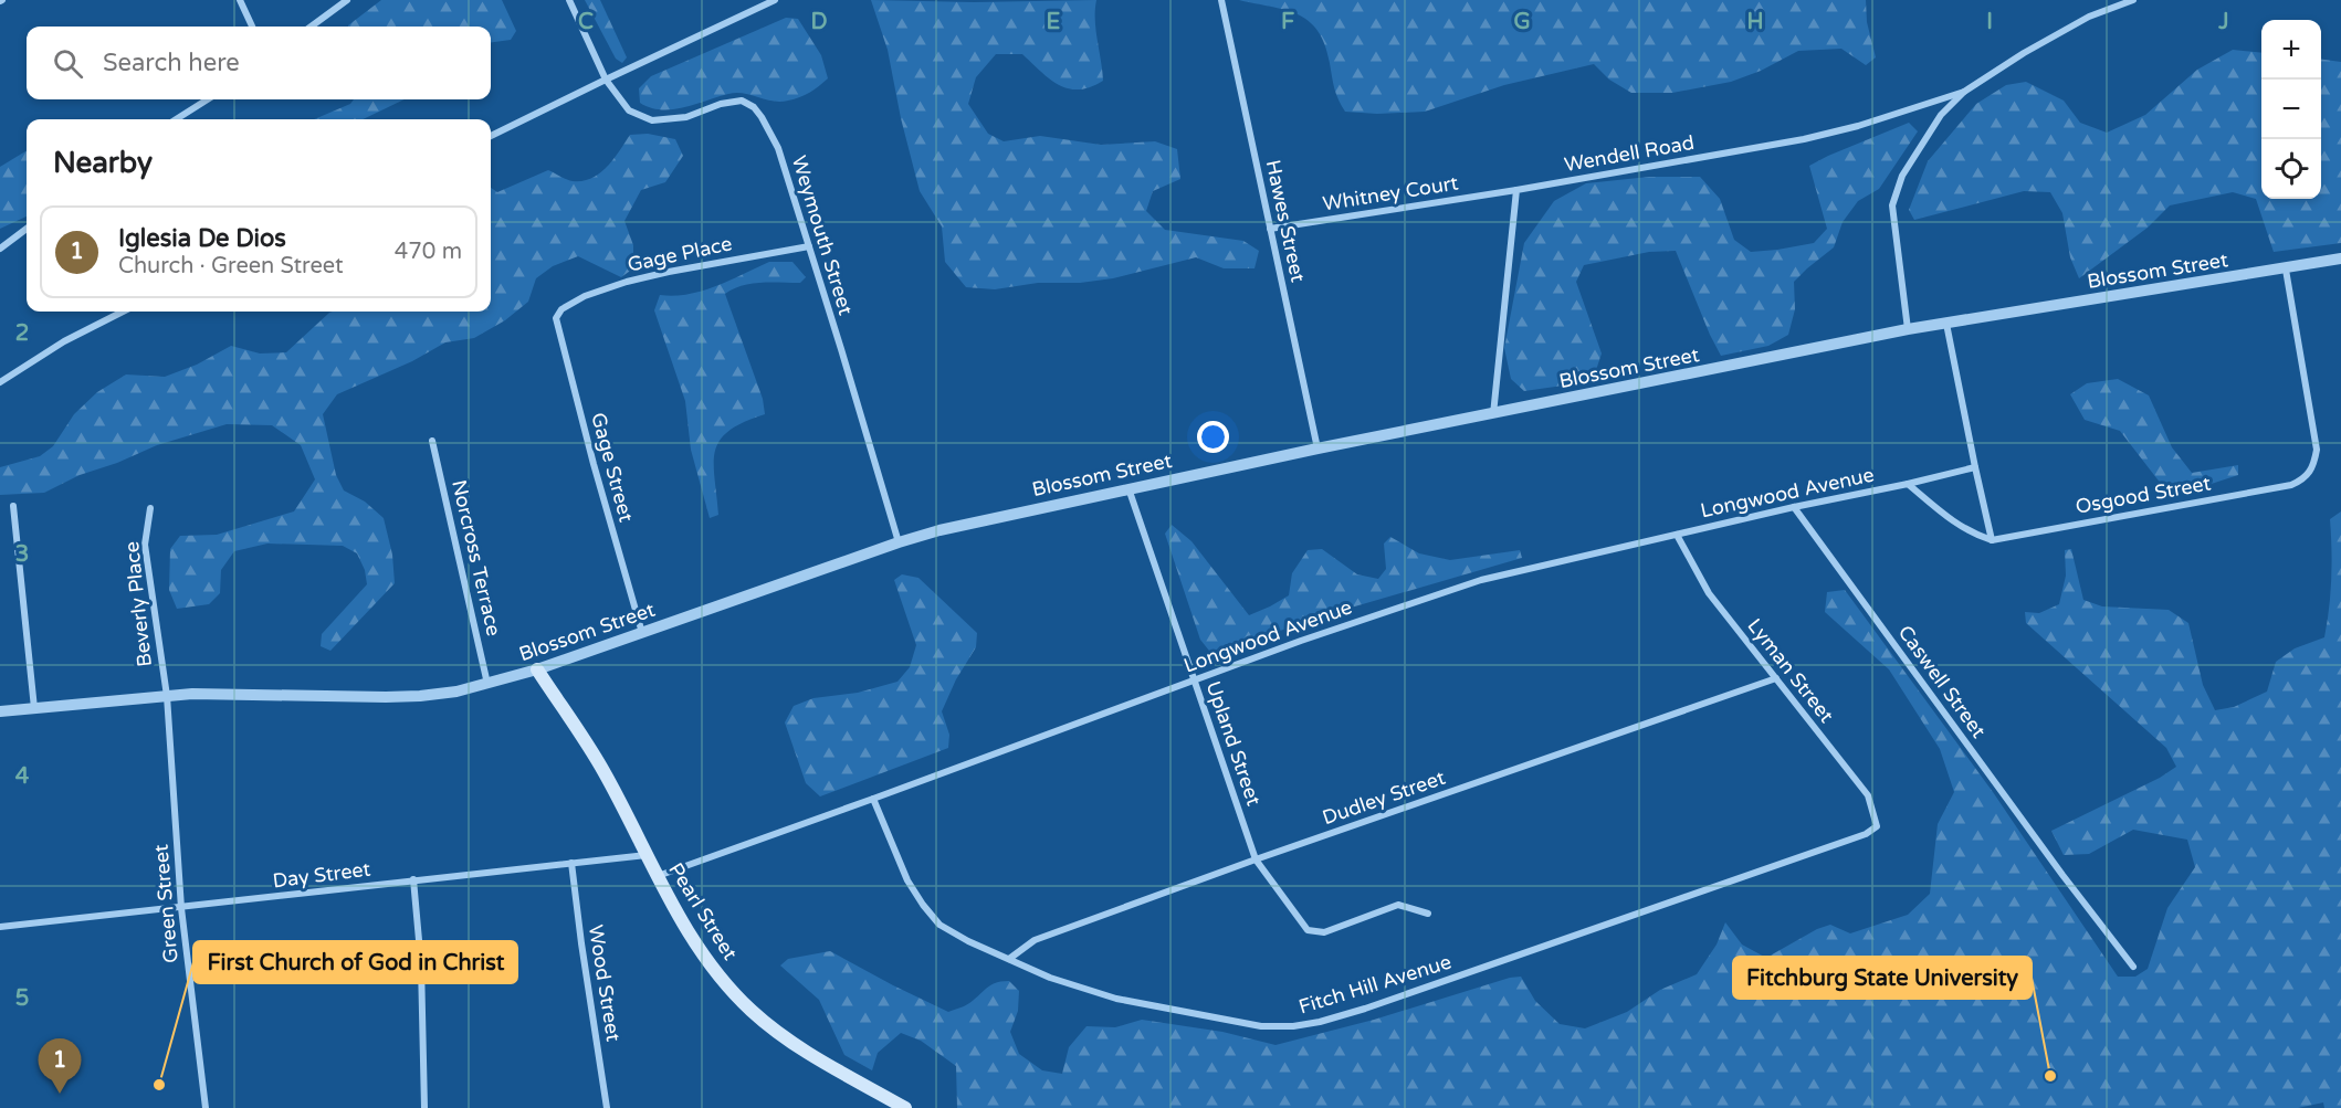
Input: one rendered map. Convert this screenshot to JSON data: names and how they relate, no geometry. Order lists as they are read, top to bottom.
{
  "streets": {
    "main road": ["Pearl Street"],
    "street": [
      "Wendell Road",
      "Whitney Court",
      "Hawes Street",
      "Weymouth Street",
      "Gage Place",
      "Blossom Street",
      "Gage Street",
      "Longwood Avenue",
      "Osgood Street",
      "Norcross Terrace",
      "Beverly Place",
      "Lyman Street",
      "Caswell Street",
      "Upland Street",
      "Dudley Street",
      "Day Street",
      "Green Street",
      "Wood Street",
      "Fitch Hill Avenue"
    ]
  },
  "crossings": [
    ["Wendell Road", "Whitney Court"],
    ["Whitney Court", "Hawes Street"],
    ["Hawes Street", "Blossom Street"],
    ["Weymouth Street", "Gage Place"],
    ["Weymouth Street", "Blossom Street"],
    ["Gage Place", "Gage Street"],
    ["Blossom Street", "Gage Street"],
    ["Blossom Street", "Osgood Street"],
    ["Blossom Street", "Norcross Terrace"],
    ["Blossom Street", "Beverly Place"],
    ["Blossom Street", "Upland Street"],
    ["Blossom Street", "Green Street"],
    ["Blossom Street", "Pearl Street"],
    ["Longwood Avenue", "Lyman Street"],
    ["Longwood Avenue", "Caswell Street"],
    ["Longwood Avenue", "Upland Street"],
    ["Longwood Avenue", "Pearl Street"],
    ["Longwood Avenue", "Fitch Hill Avenue"],
    ["Beverly Place", "Green Street"],
    ["Lyman Street", "Dudley Street"],
    ["Lyman Street", "Fitch Hill Avenue"],
    ["Upland Street", "Dudley Street"],
    ["Dudley Street", "Fitch Hill Avenue"],
    ["Day Street", "Green Street"],
    ["Day Street", "Pearl Street"],
    ["Day Street", "Wood Street"]
  ],
  "places": ["Fitchburg State University", "First Church of God in Christ"],
  "page": {
    "map_buttons": ["+", "−"],
    "search": "Search here",
    "heading": "Nearby",
    "list": [
      {
        "mark": "1",
        "name": "Iglesia De Dios",
        "note": "Church · Green Street",
        "value": "470 m"
      }
    ],
    "pins": "1"
  },
  "grid": {
    "columns": [
      "C",
      "D",
      "E",
      "F",
      "G",
      "H",
      "I",
      "J"
    ],
    "rows": [
      "2",
      "3",
      "4",
      "5"
    ]
  }
}
